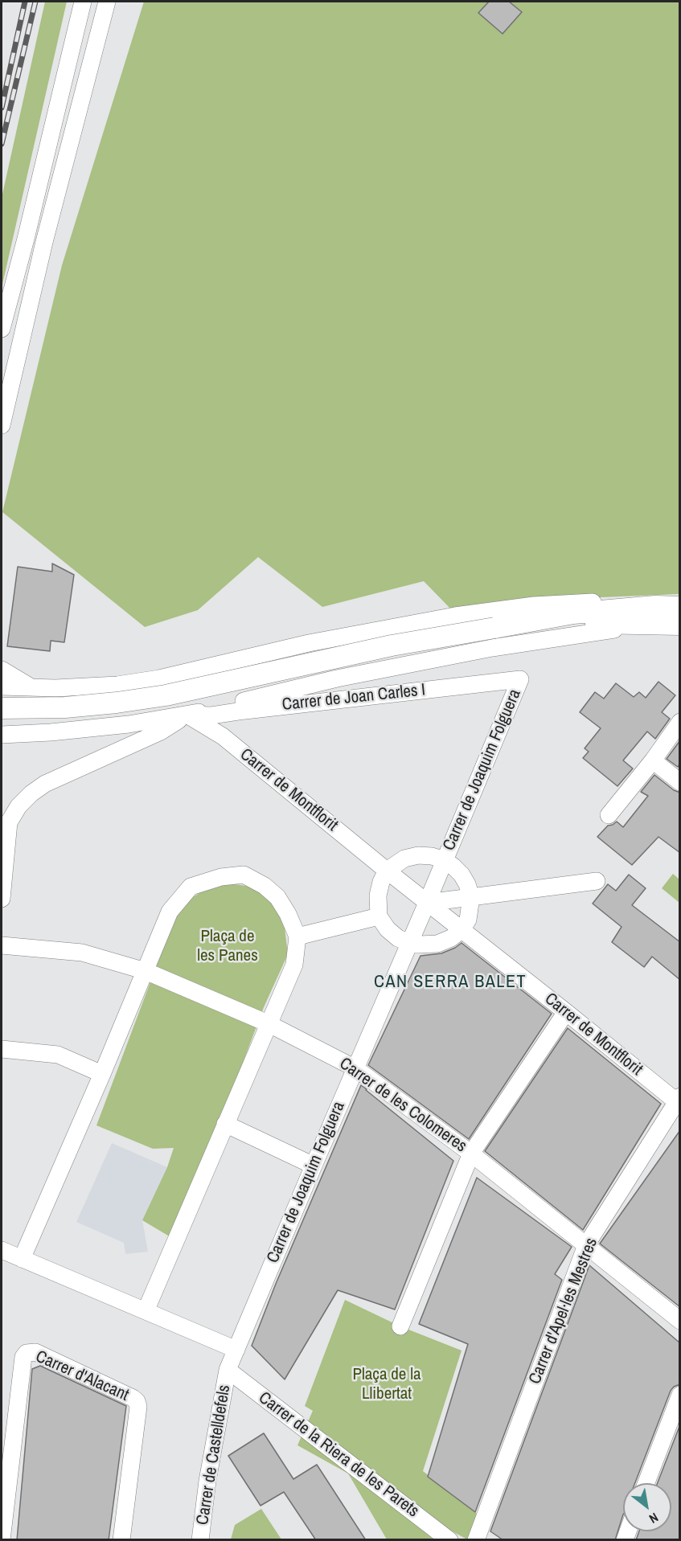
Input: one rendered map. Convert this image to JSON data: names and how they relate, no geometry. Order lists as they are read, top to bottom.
{
  "streets": {
    "street": [
      "Carrer de Joan Carles I",
      "Carrer de Joaquim Folguera",
      "Carrer de Montflorit",
      "Carrer de les Colomeres",
      "Carrer d'Apel·les Mestres",
      "Carrer d'Alacant",
      "Carrer de Castelldefels",
      "Carrer de la Riera de les Parets"
    ]
  },
  "crossings": [
    ["Carrer de Joan Carles I", "Carrer de Joaquim Folguera"],
    ["Carrer de Joan Carles I", "Carrer de Montflorit"],
    ["Carrer de Joaquim Folguera", "Carrer de Montflorit"],
    ["Carrer de Joaquim Folguera", "Carrer de les Colomeres"],
    ["Carrer de Joaquim Folguera", "Carrer de Castelldefels"],
    ["Carrer de Joaquim Folguera", "Carrer de la Riera de les Parets"],
    ["Carrer de Montflorit", "Carrer d'Apel·les Mestres"],
    ["Carrer de les Colomeres", "Carrer d'Apel·les Mestres"],
    ["Carrer de Castelldefels", "Carrer de la Riera de les Parets"]
  ],
  "districts": ["CAN SERRA BALET"],
  "parks": ["Plaça de les Panes", "Plaça de la Llibertat"],
  "north": "bottom right"
}
